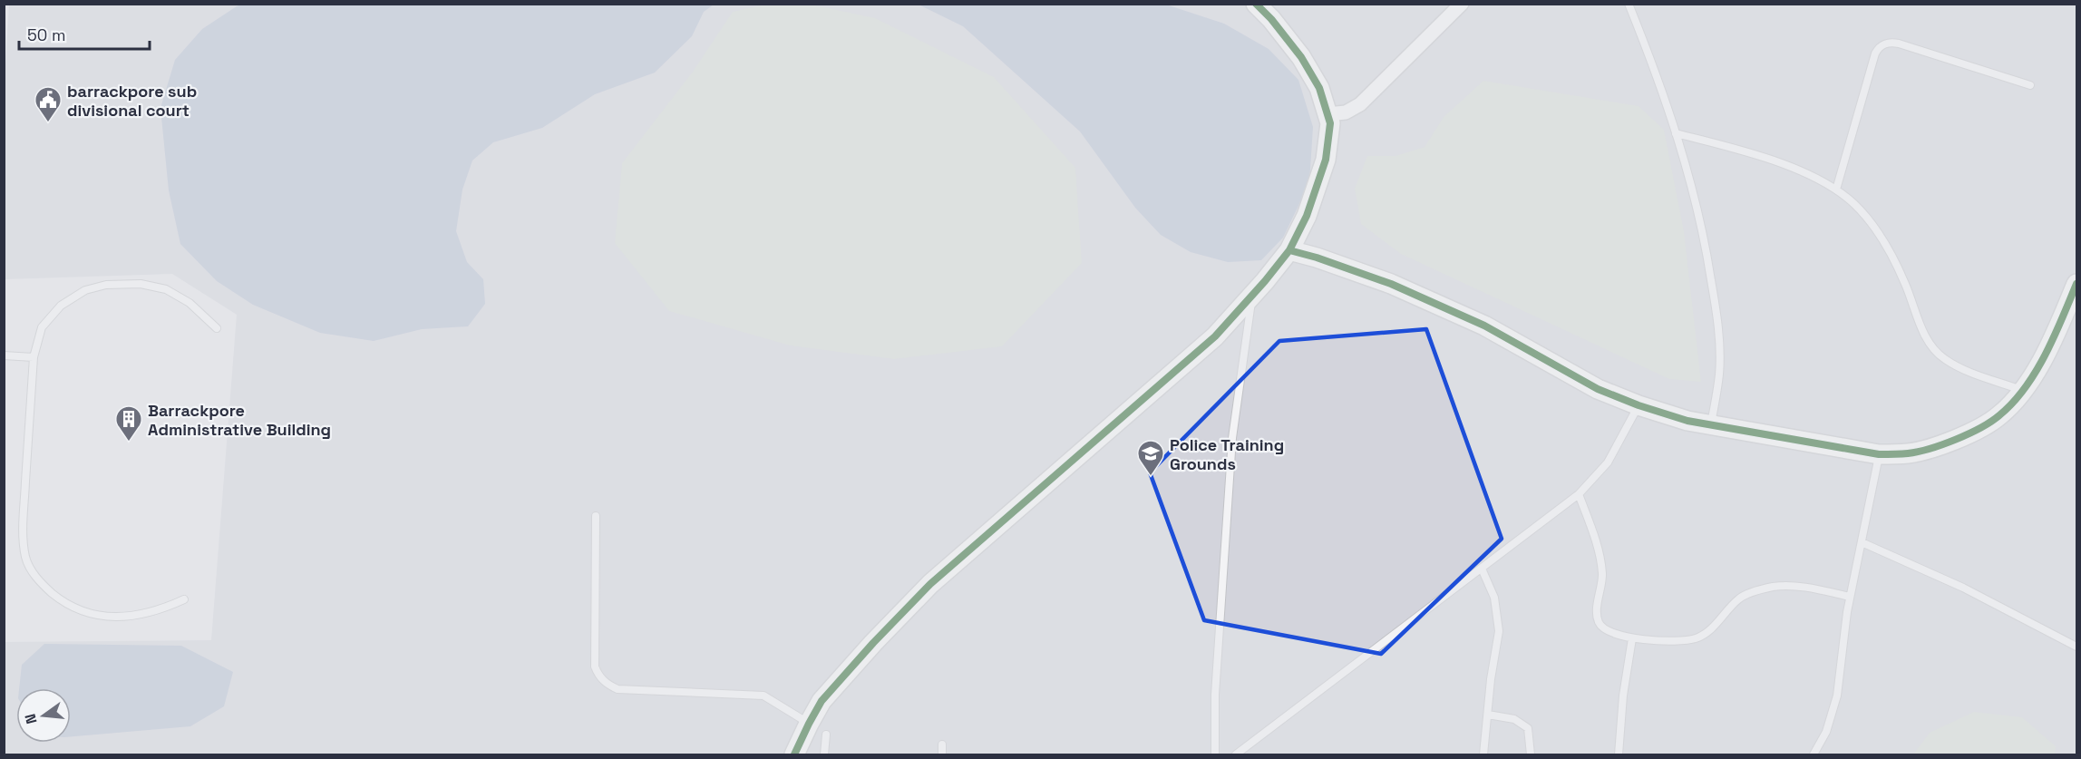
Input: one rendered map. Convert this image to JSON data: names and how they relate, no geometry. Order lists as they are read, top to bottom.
{
  "places": {
    "public building": ["barrackpore sub divisional court"],
    "building": ["Barrackpore Administrative Building"],
    "school or university": ["Police Training Grounds"]
  },
  "scale_bar": "50 m",
  "north": "left"
}
